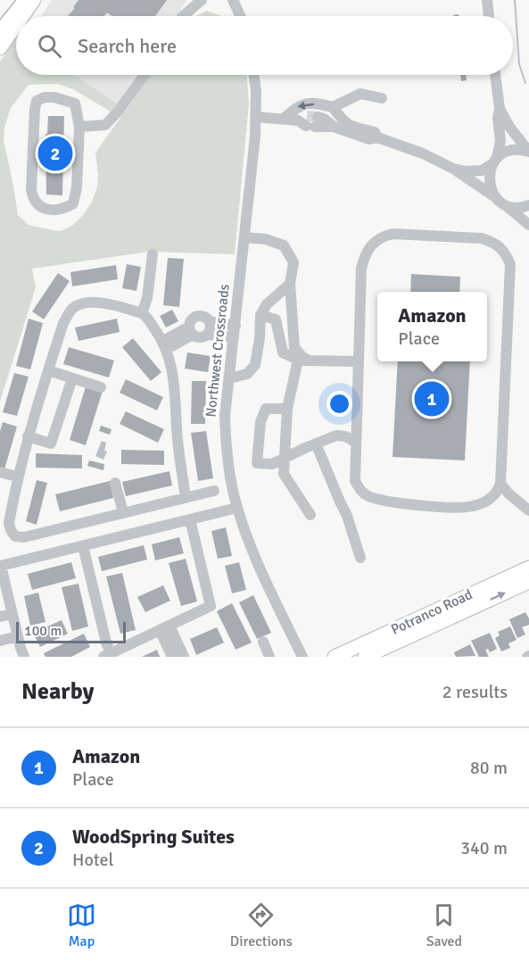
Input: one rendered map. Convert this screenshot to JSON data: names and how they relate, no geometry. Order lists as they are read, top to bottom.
{
  "streets": {
    "main road": ["Potranco Road"],
    "street": ["Northwest Crossroads"]
  },
  "scale_bar": "100 m",
  "page": {
    "search": "Search here",
    "pins": ["2", "1"],
    "popup": ["Amazon", "Place"],
    "scale": "100 m",
    "heading": ["Nearby", "2 results"],
    "list": [
      {
        "mark": "1",
        "name": "Amazon",
        "note": "Place",
        "value": "80 m"
      },
      {
        "mark": "2",
        "name": "WoodSpring Suites",
        "note": "Hotel",
        "value": "340 m"
      }
    ],
    "nav": ["Map", "Directions", "Saved"]
  }
}
